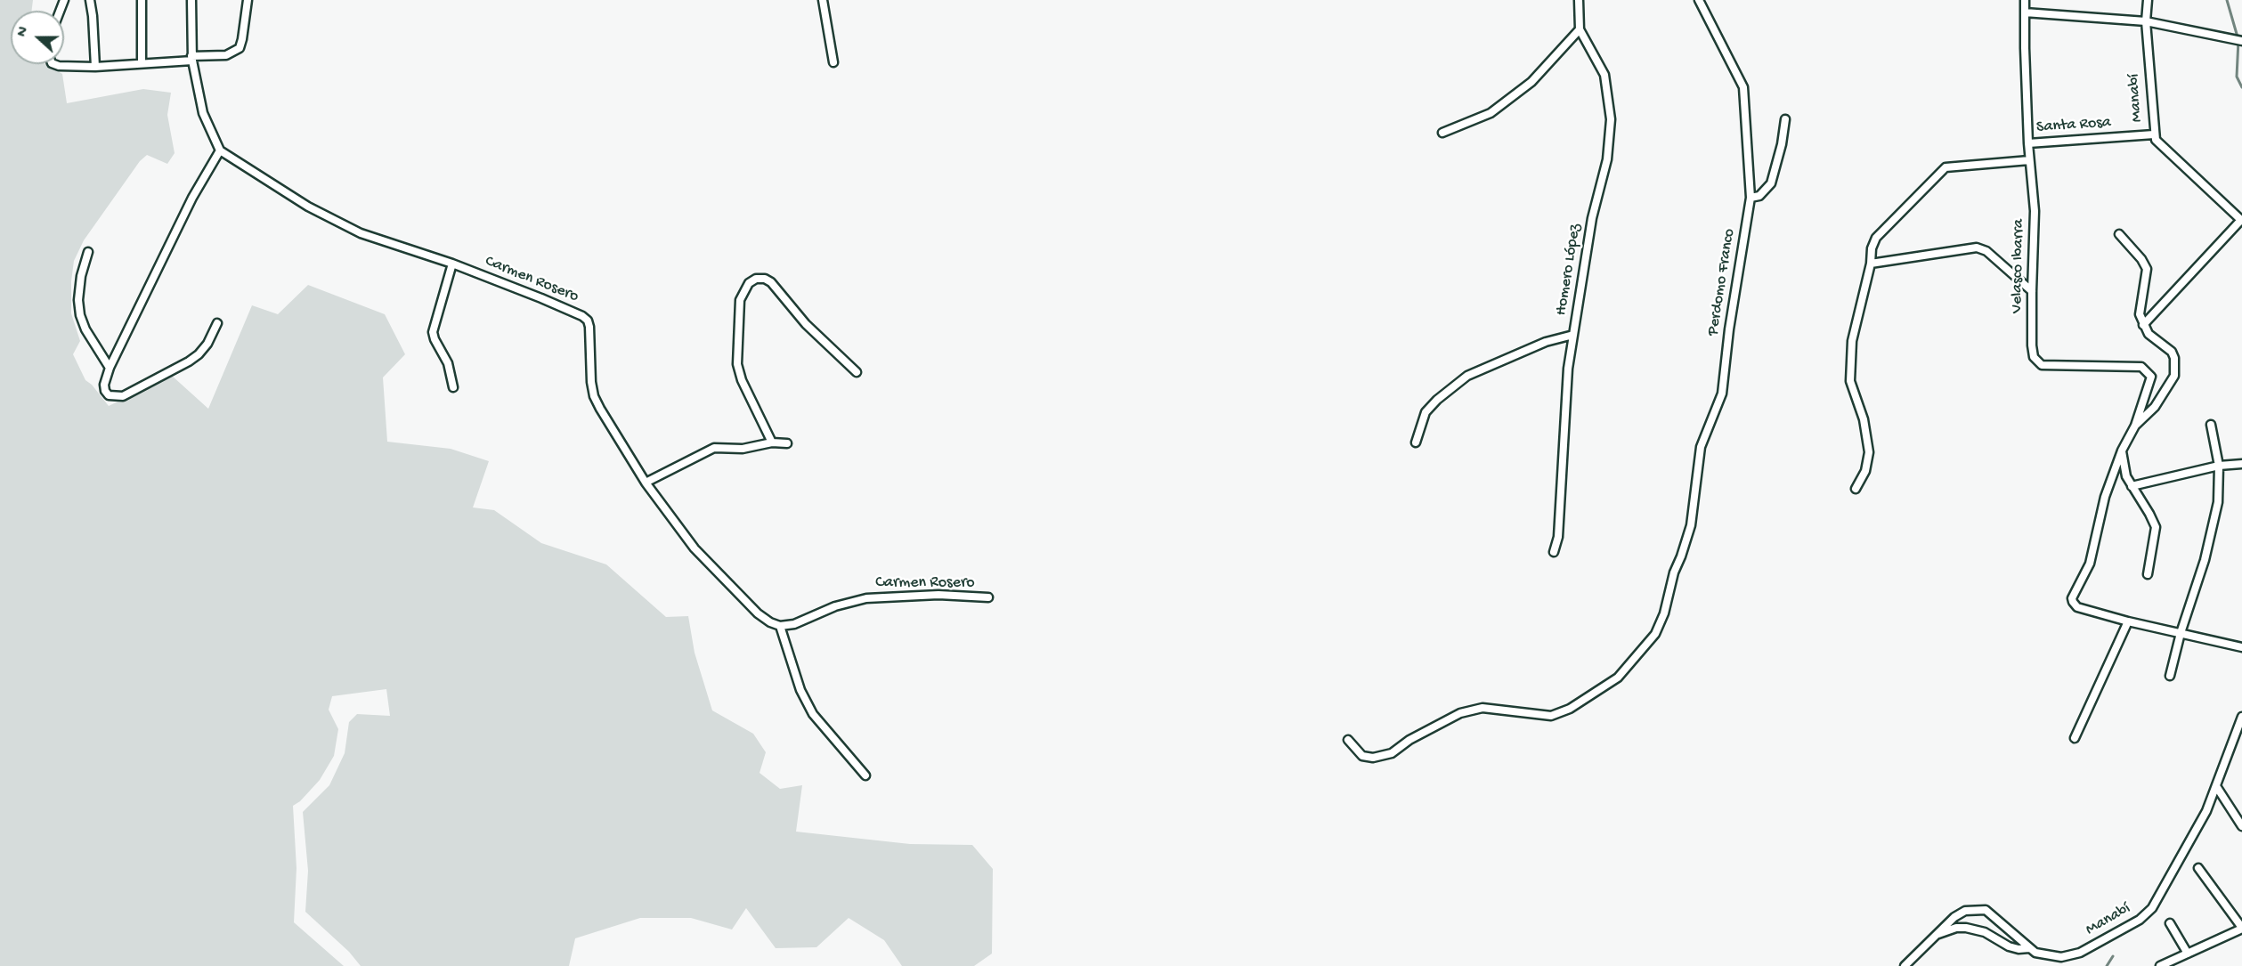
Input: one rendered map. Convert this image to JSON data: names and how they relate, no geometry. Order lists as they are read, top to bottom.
{
  "streets": {
    "street": [
      "Manabí",
      "Santa Rosa",
      "Velasco Ibarra",
      "Homero López",
      "Carmen Rosero",
      "Perdomo Franco"
    ]
  },
  "crossings": [
    ["Manabí", "Santa Rosa"],
    ["Santa Rosa", "Velasco Ibarra"]
  ],
  "north": "left"
}
